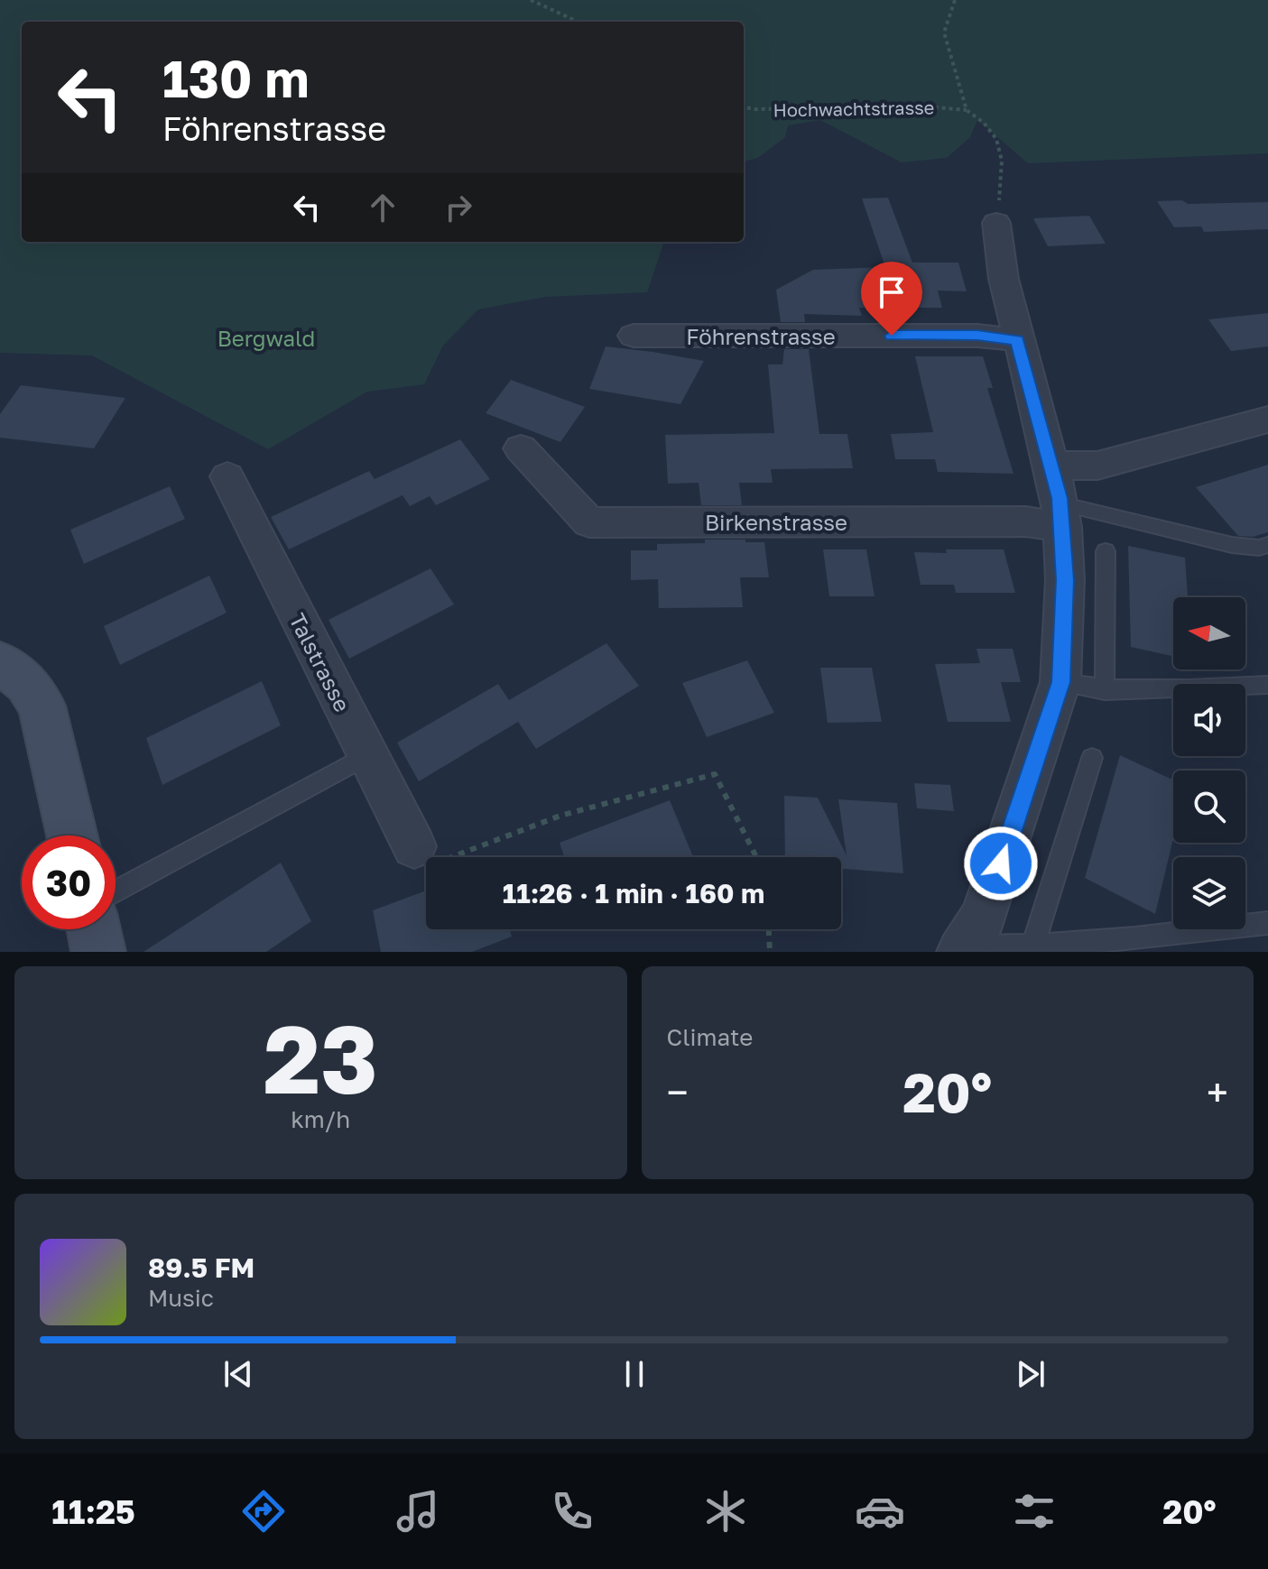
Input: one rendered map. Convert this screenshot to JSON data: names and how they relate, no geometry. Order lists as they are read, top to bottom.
{
  "streets": {
    "street": ["Föhrenstrasse", "Birkenstrasse", "Talstrasse"],
    "path": ["Hochwachtstrasse"]
  },
  "parks": ["Bergwald"],
  "north": "left",
  "page": {
    "turn": ["130 m", "Föhrenstrasse"],
    "limit": "30",
    "trip": "11:26 · 1 min · 160 m",
    "tile": [
      ["23", "km/h"],
      "Climate"
    ],
    "heat": ["−", "20°", "+"],
    "song": ["89.5 FM", "Music"],
    "tabs": ["11:25", "20°"]
  }
}
